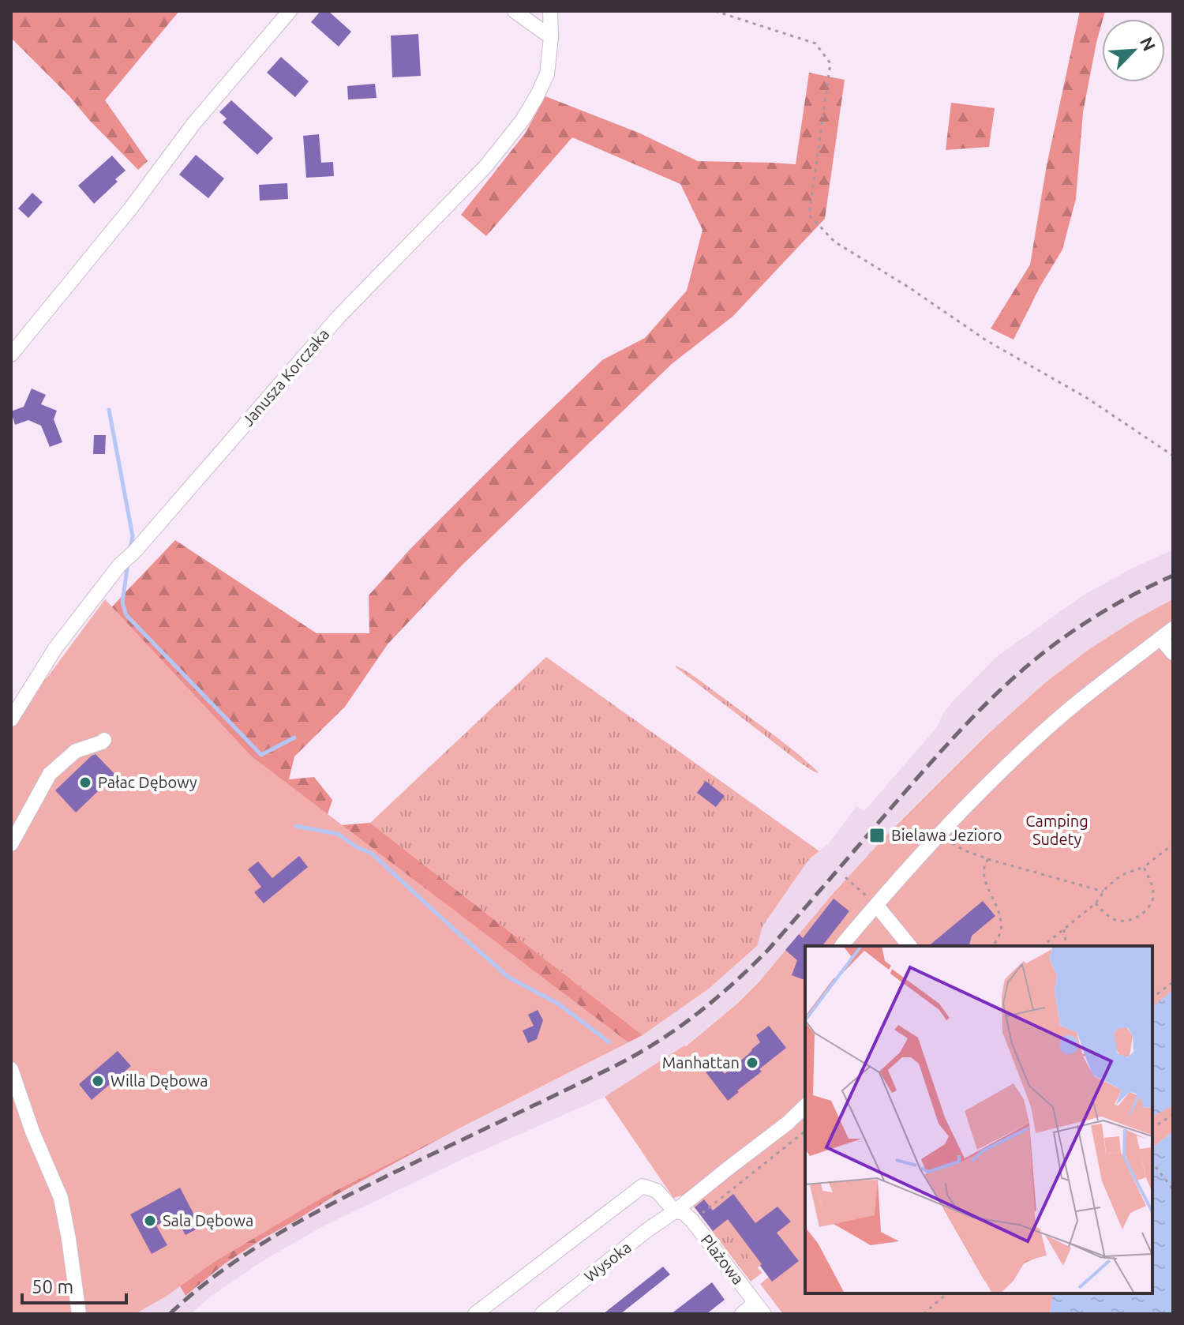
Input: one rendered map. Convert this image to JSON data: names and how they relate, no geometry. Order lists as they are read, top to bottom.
{
  "streets": {
    "street": ["Janusza Korczaka", "Plażowa", "Wysoka"]
  },
  "crossings": [
    ["Plażowa", "Wysoka"]
  ],
  "parks": ["Camping Sudety"],
  "places": {
    "other": [
      "Pałac Dębowy",
      "Manhattan",
      "Willa Dębowa",
      "Sala Dębowa"
    ],
    "transit": ["Bielawa Jezioro"]
  },
  "scale_bar": "50 m",
  "north": "top right"
}
